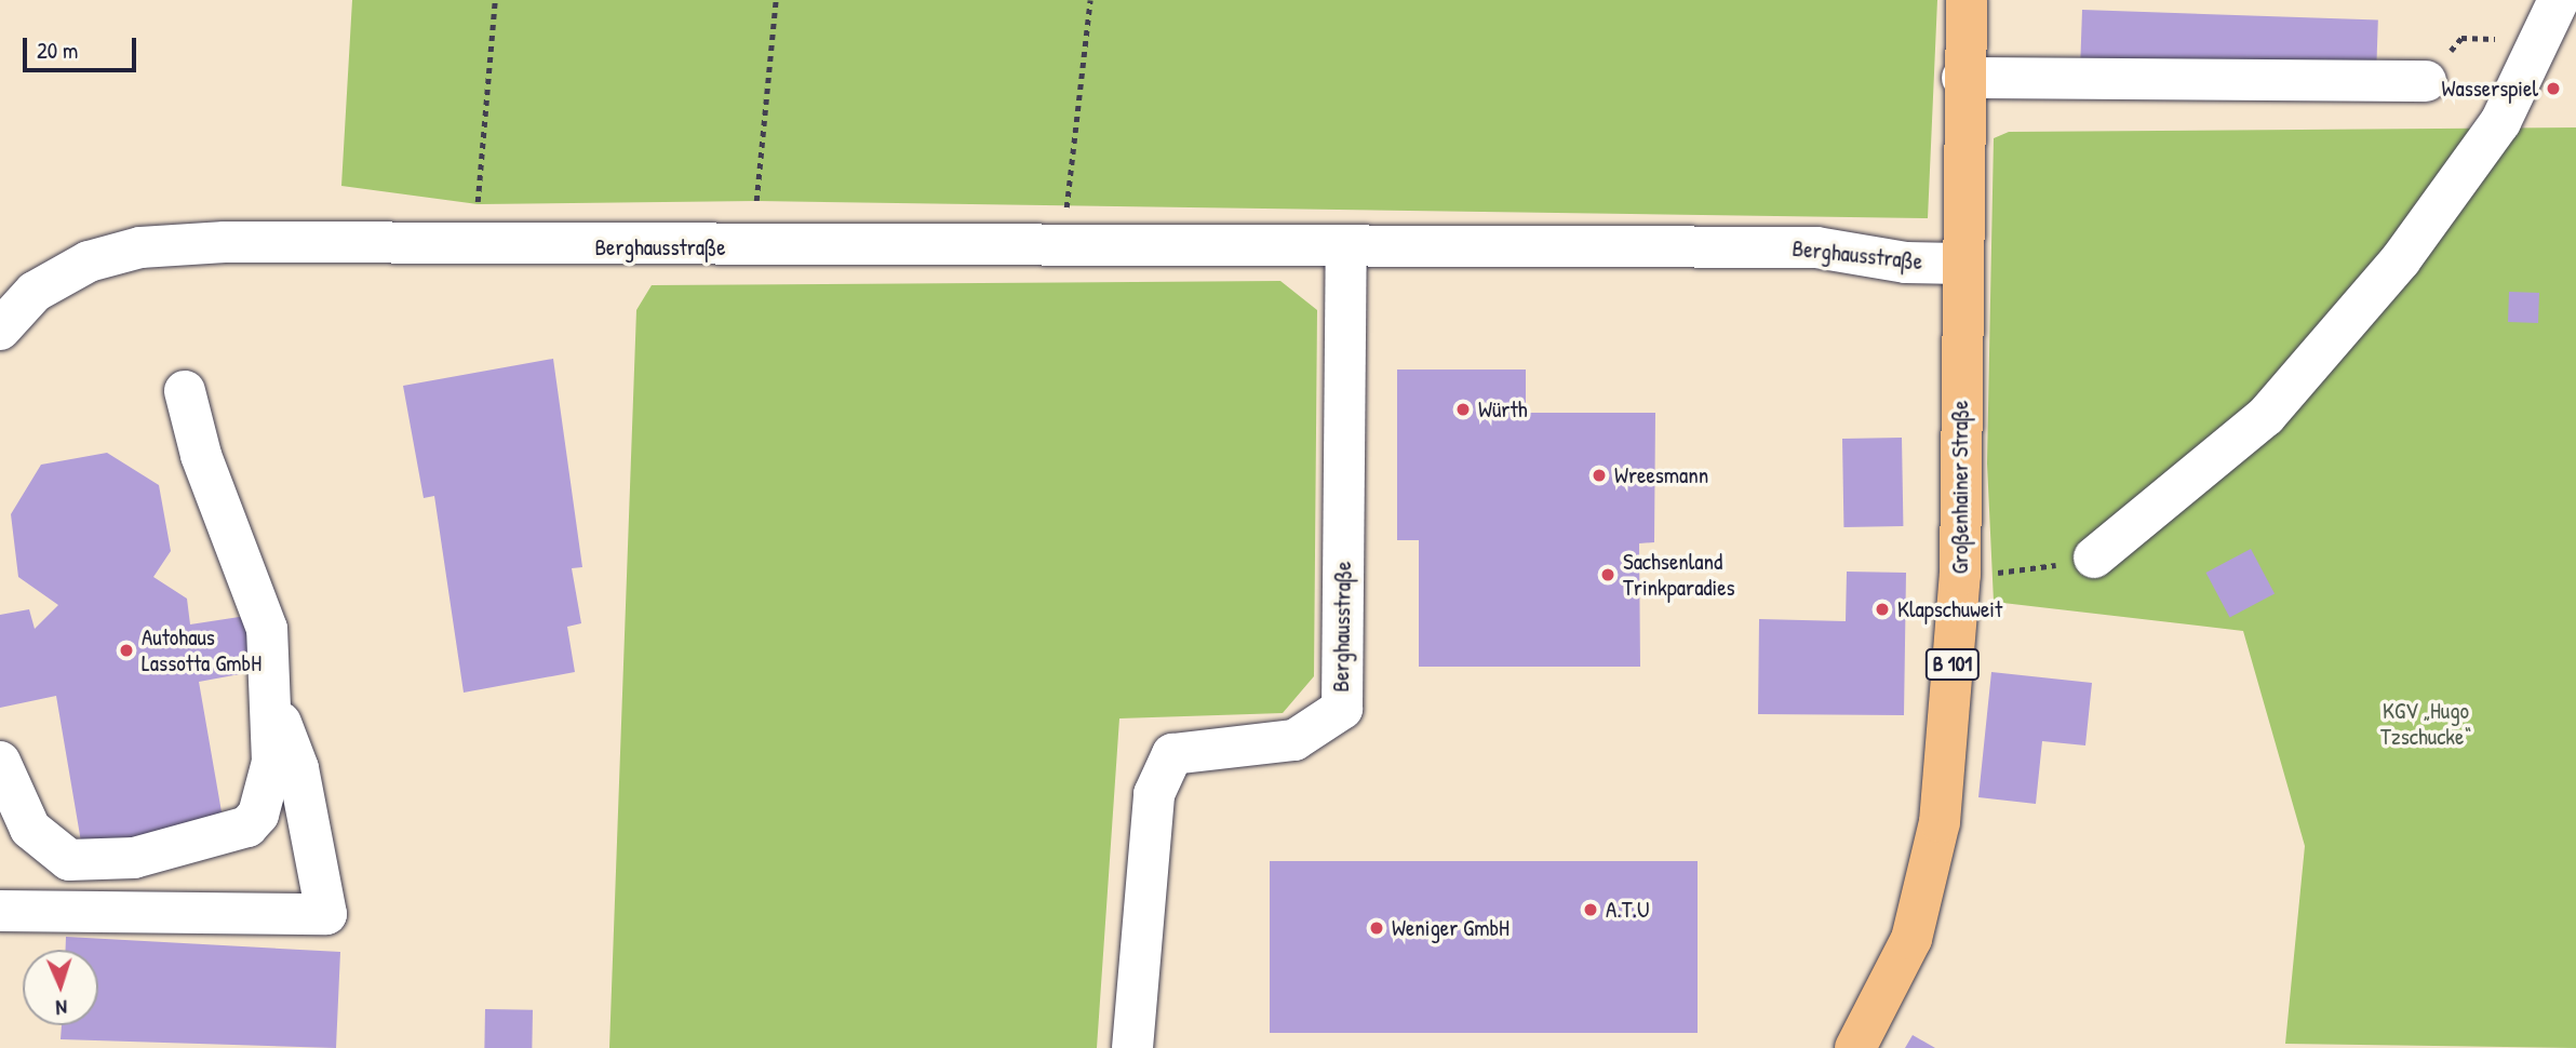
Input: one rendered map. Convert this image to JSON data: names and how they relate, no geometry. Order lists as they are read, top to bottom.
{
  "streets": {
    "main road": ["Großenhainer Straße", "B 101"],
    "street": ["Berghausstraße"]
  },
  "crossings": [
    ["Berghausstraße", "Großenhainer Straße"]
  ],
  "parks": ["KGV „Hugo Tzschucke“"],
  "places": [
    "Wasserspiel",
    "Würth",
    "Wreesmann",
    "Sachsenland Trinkparadies",
    "Klapschuweit",
    "Autohaus Lassotta GmbH",
    "A.T.U",
    "Weniger GmbH"
  ],
  "scale_bar": "20 m",
  "north": "bottom"
}
